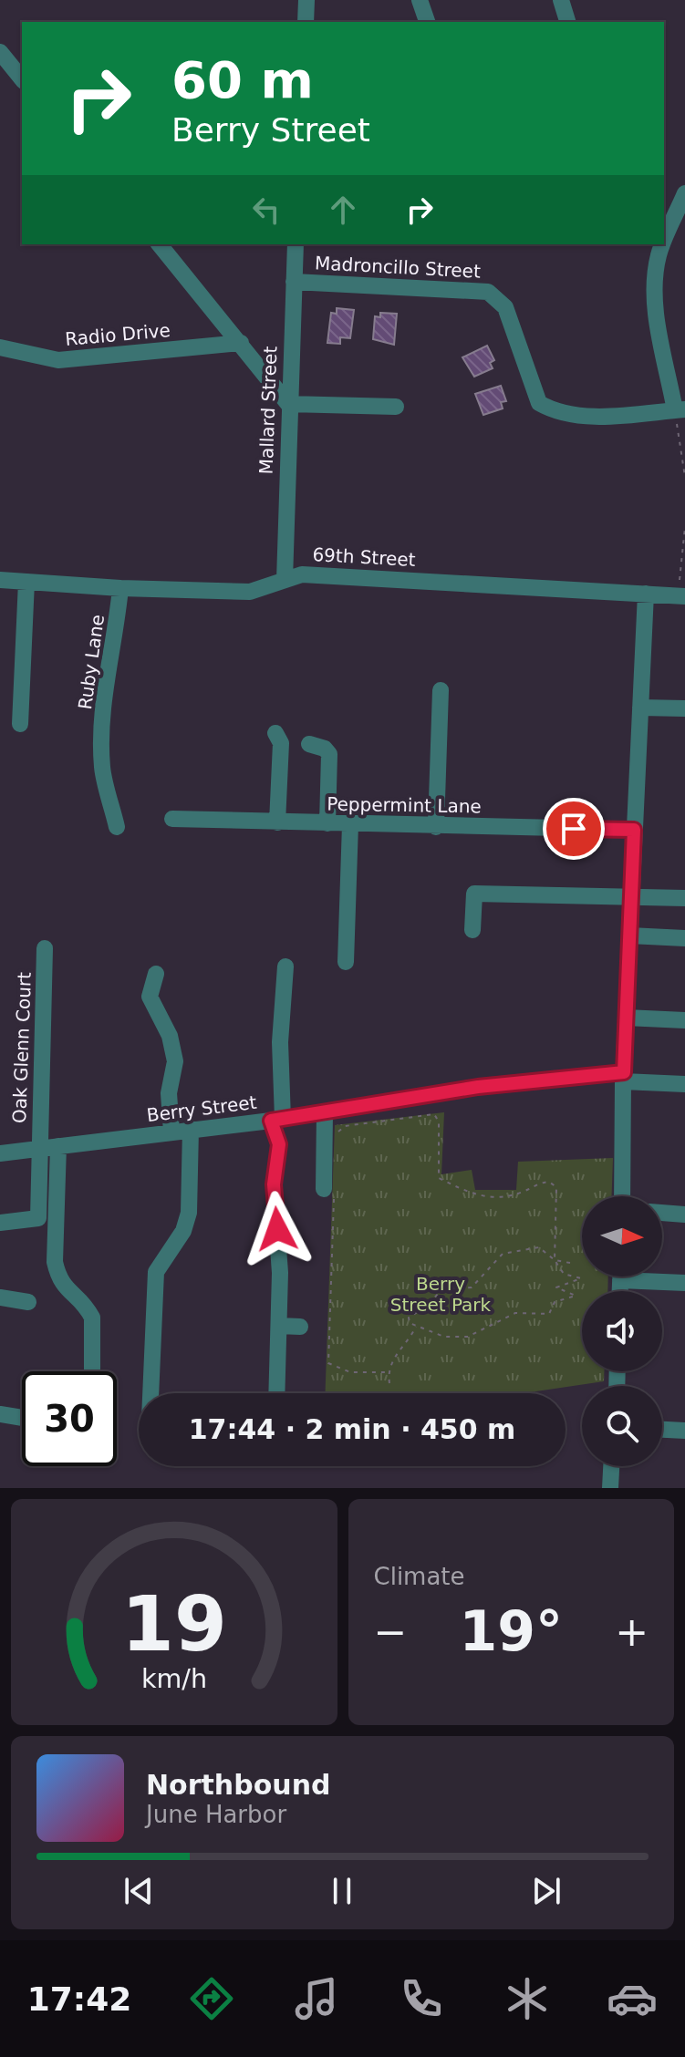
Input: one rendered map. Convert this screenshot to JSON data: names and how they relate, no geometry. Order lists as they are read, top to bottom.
{
  "streets": {
    "street": [
      "Madroncillo Street",
      "Radio Drive",
      "Mallard Street",
      "69th Street",
      "Ruby Lane",
      "Peppermint Lane",
      "Oak Glenn Court",
      "Berry Street"
    ]
  },
  "crossings": [
    ["Madroncillo Street", "Mallard Street"],
    ["Mallard Street", "69th Street"],
    ["69th Street", "Ruby Lane"],
    ["Oak Glenn Court", "Berry Street"]
  ],
  "parks": ["Berry Street Park"],
  "north": "right",
  "page": {
    "turn": ["60 m", "Berry Street"],
    "limit": "30",
    "trip": "17:44 · 2 min · 450 m",
    "tile": "Climate",
    "heat": ["−", "19°", "+"],
    "song": ["Northbound", "June Harbor"],
    "tabs": "17:42",
    "gauge": ["19", "km/h"]
  }
}
